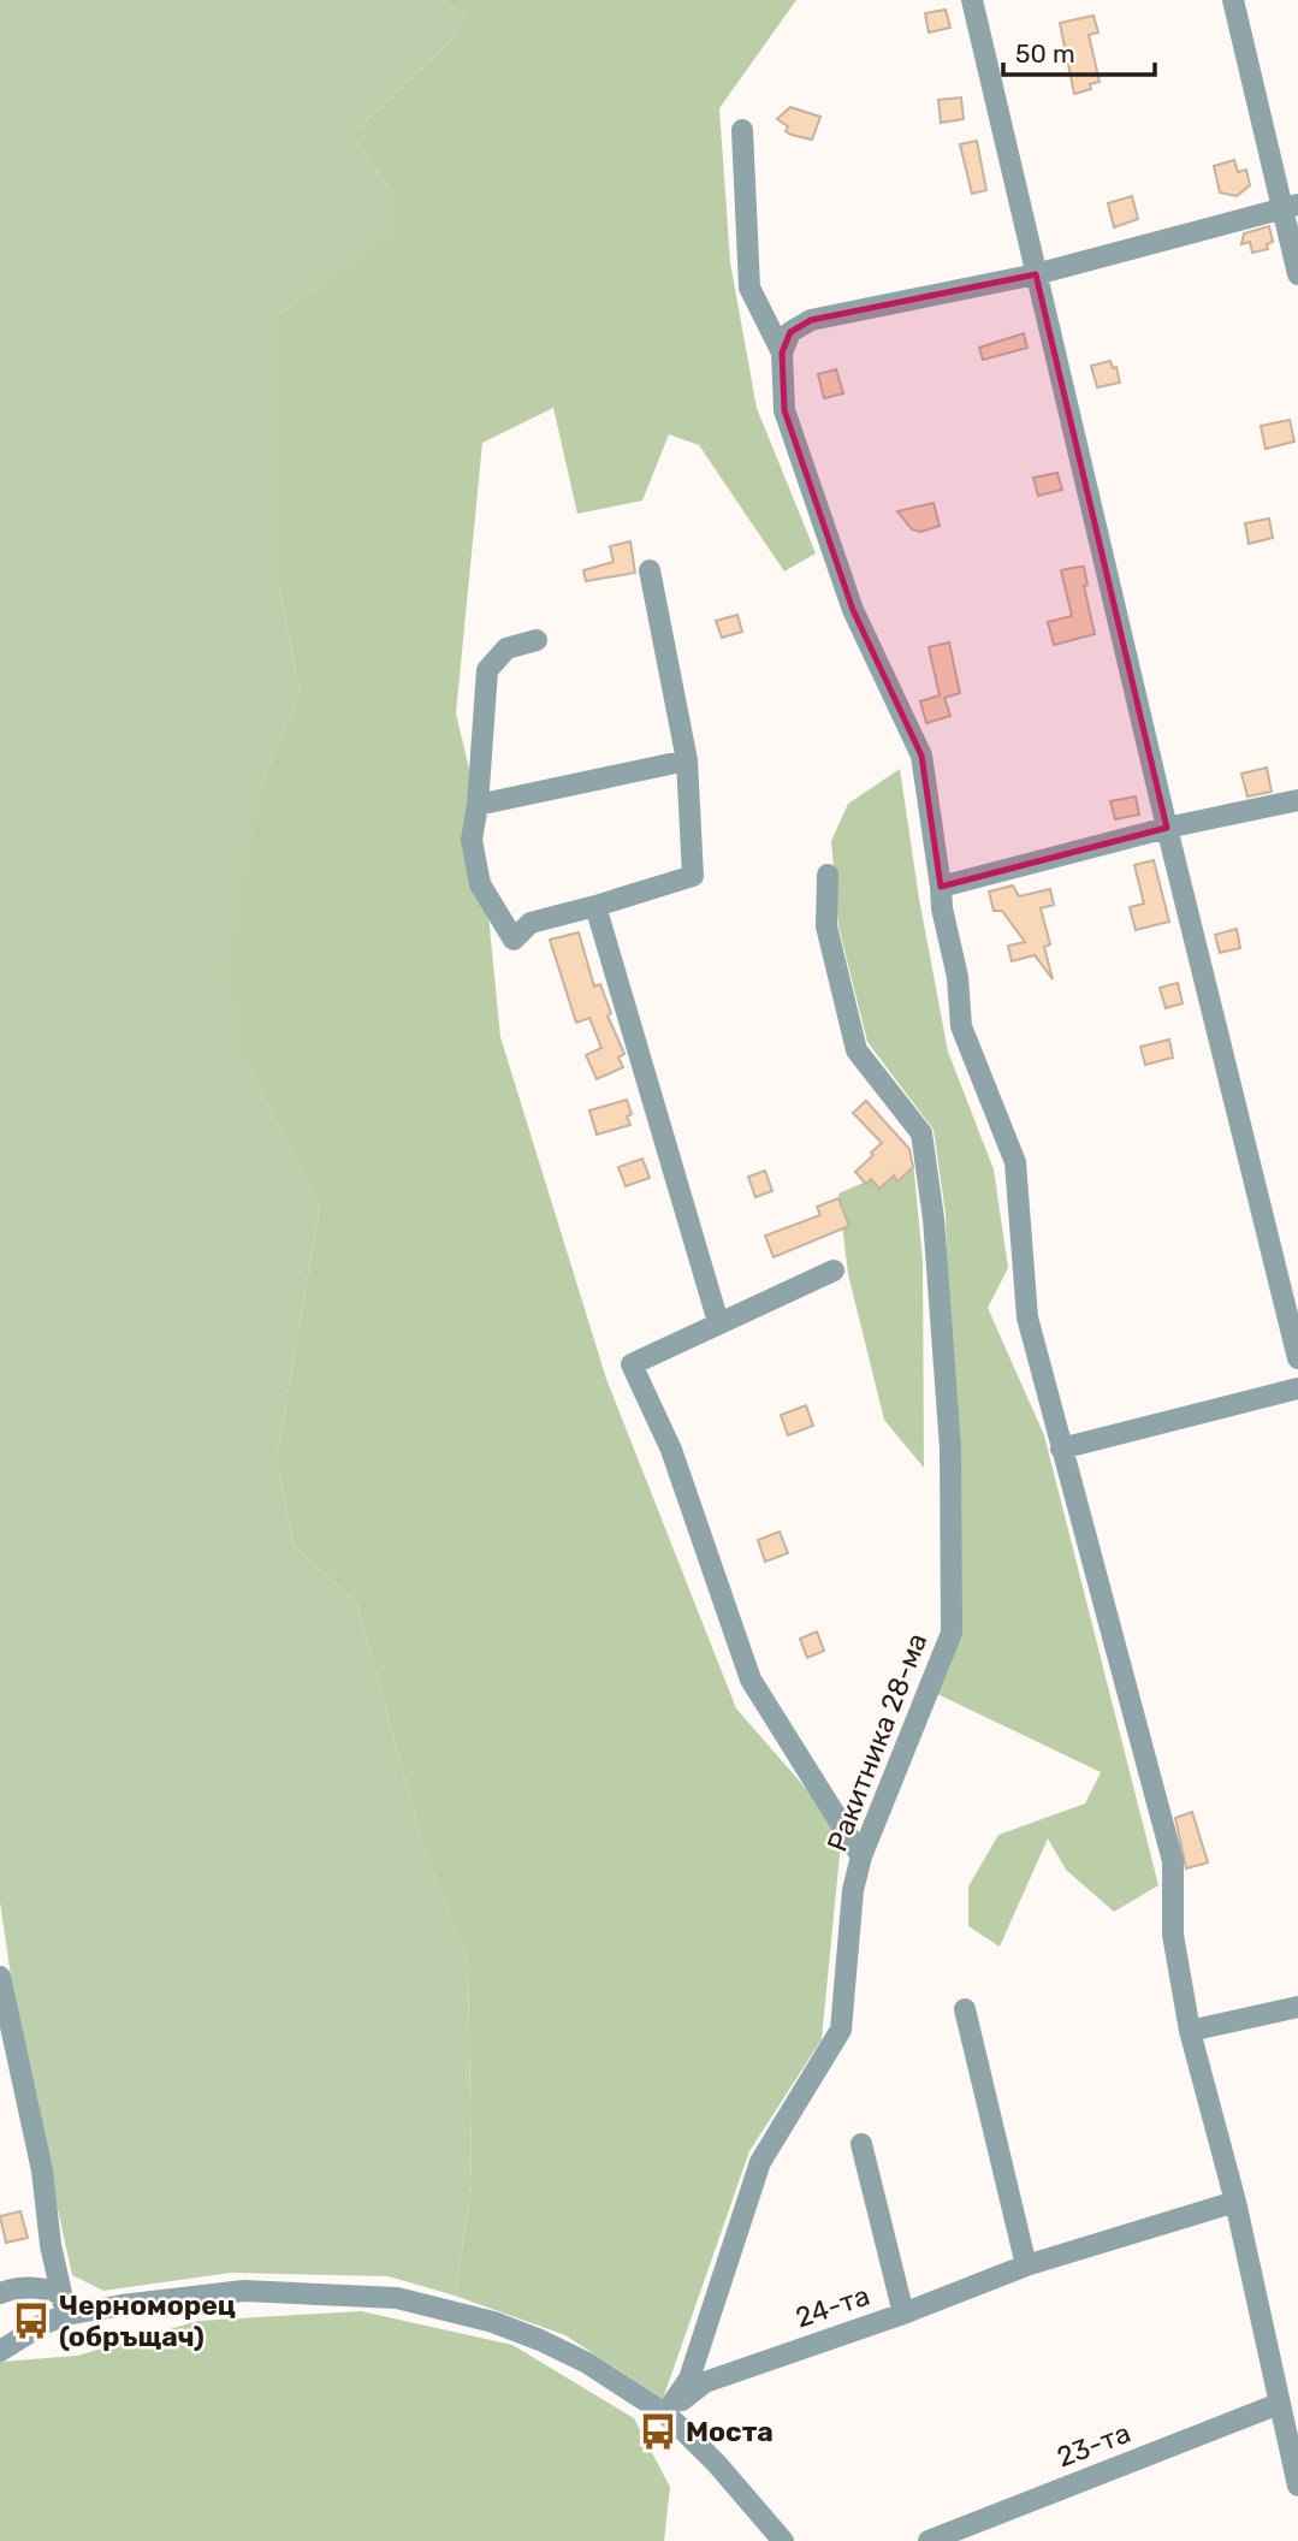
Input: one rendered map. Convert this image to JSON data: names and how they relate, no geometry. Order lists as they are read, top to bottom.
{
  "streets": {
    "street": ["Ракитника 28-ма", "24-та", "23-та"]
  },
  "crossings": [
    ["Ракитника 28-ма", "24-та"]
  ],
  "places": {
    "bus stop": ["Черноморец (обръщач)", "Моста"]
  },
  "scale_bar": "50 m"
}
